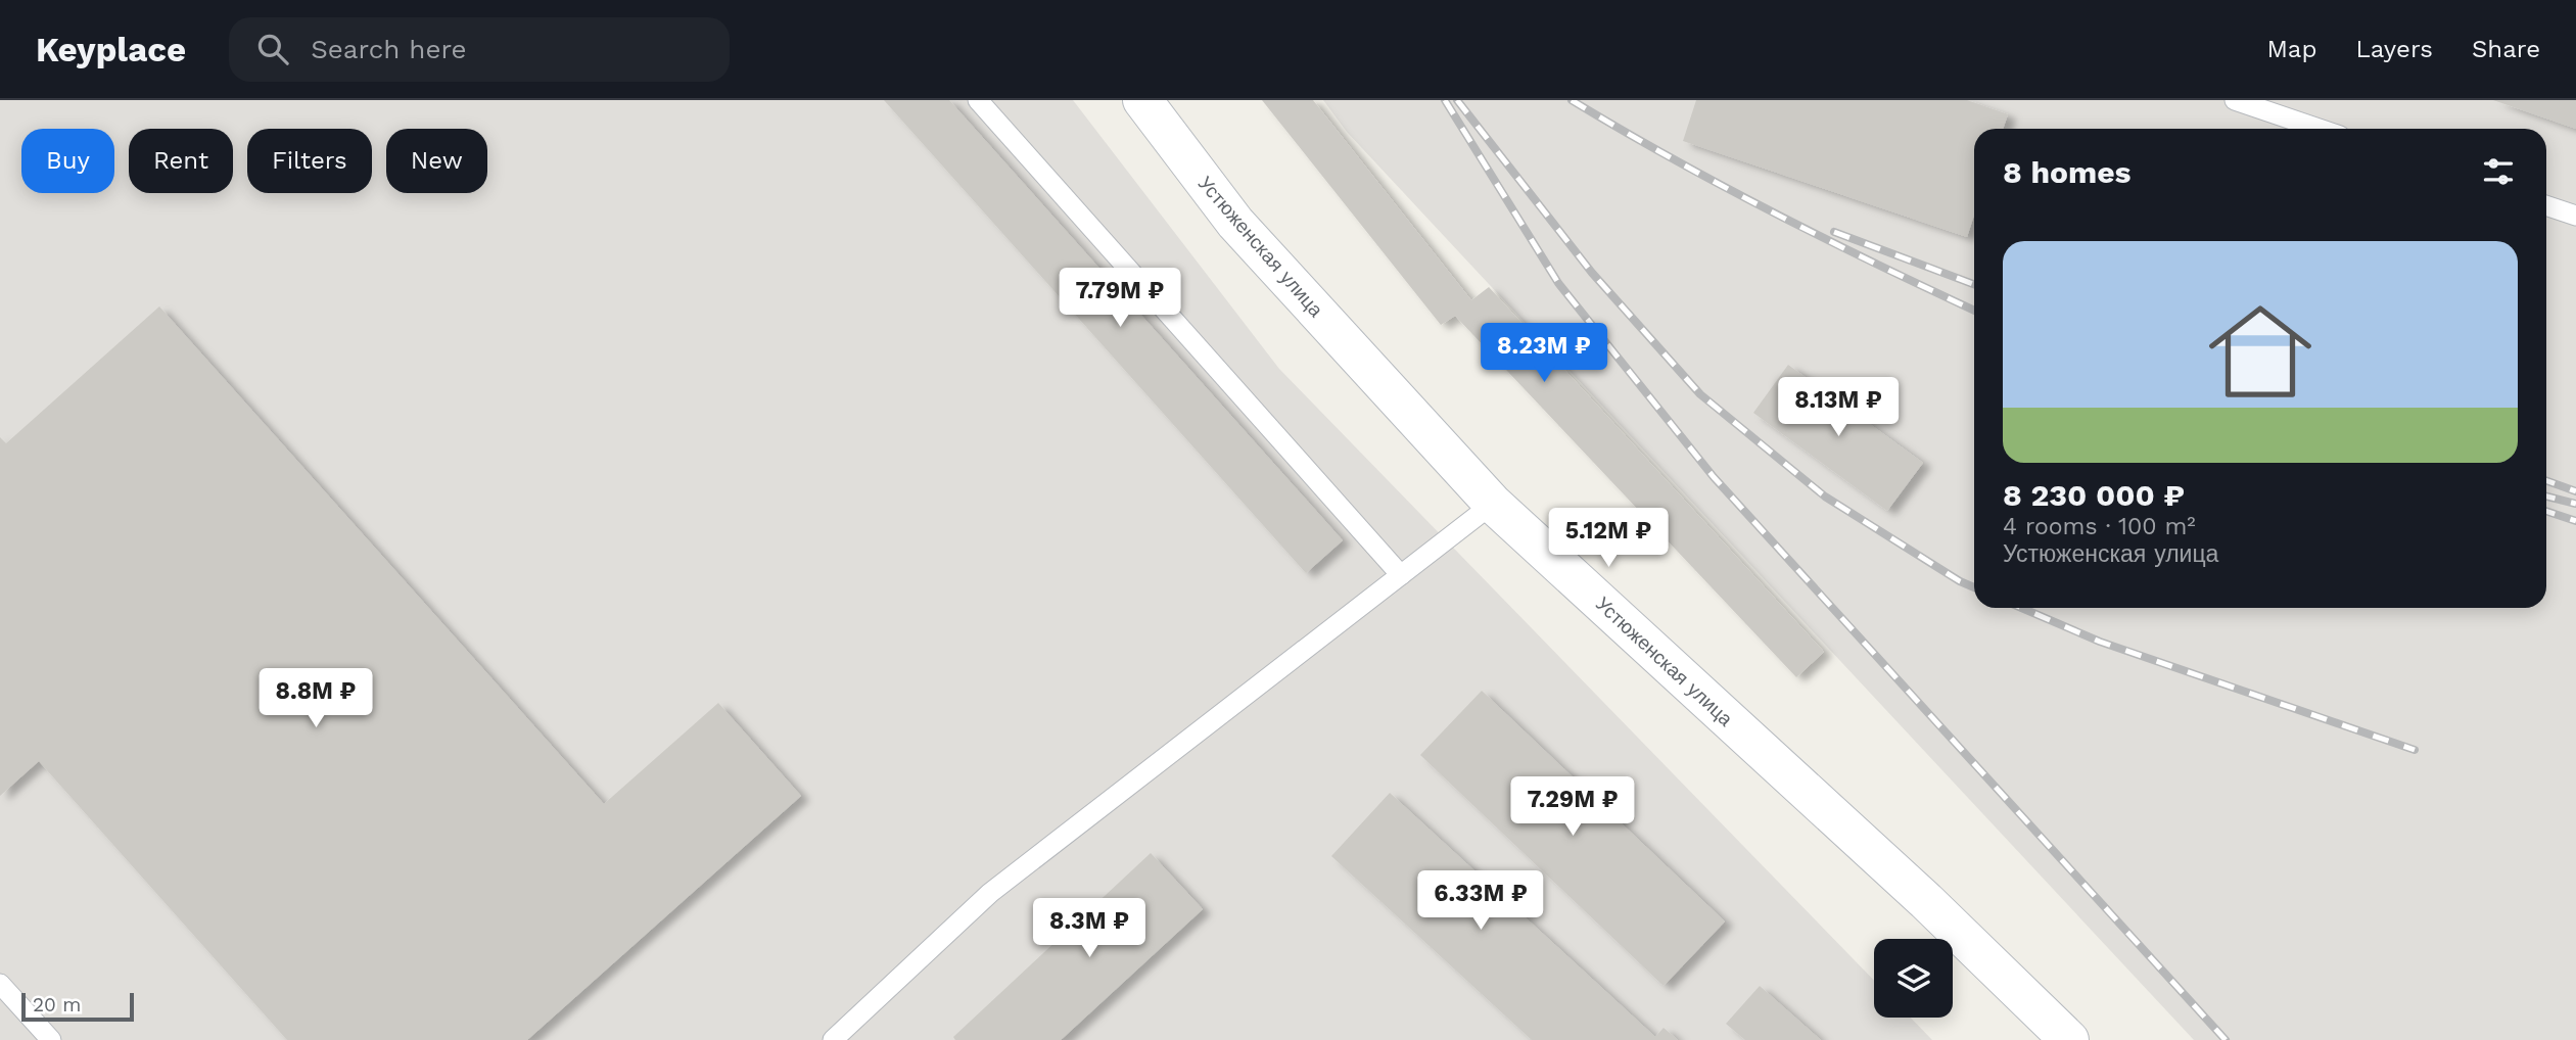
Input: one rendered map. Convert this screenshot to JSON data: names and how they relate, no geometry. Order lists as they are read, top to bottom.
{
  "streets": {
    "main road": ["Устюженская улица"]
  },
  "scale_bar": "20 m",
  "page": {
    "header": "Keyplace",
    "search": "Search here",
    "nav": ["Map", "Layers", "Share"],
    "chip": [
      "Buy",
      "Rent",
      "Filters",
      "New"
    ],
    "heading": "8 homes",
    "list": [
      {
        "name": "8 230 000 ₽",
        "note": "4 rooms · 100 m² · Устюженская улица"
      }
    ],
    "price": [
      "7.79M ₽",
      "8.23M ₽",
      "8.13M ₽",
      "5.12M ₽",
      "8.8M ₽",
      "7.29M ₽",
      "6.33M ₽",
      "8.3M ₽"
    ],
    "scale": "20 m"
  }
}
